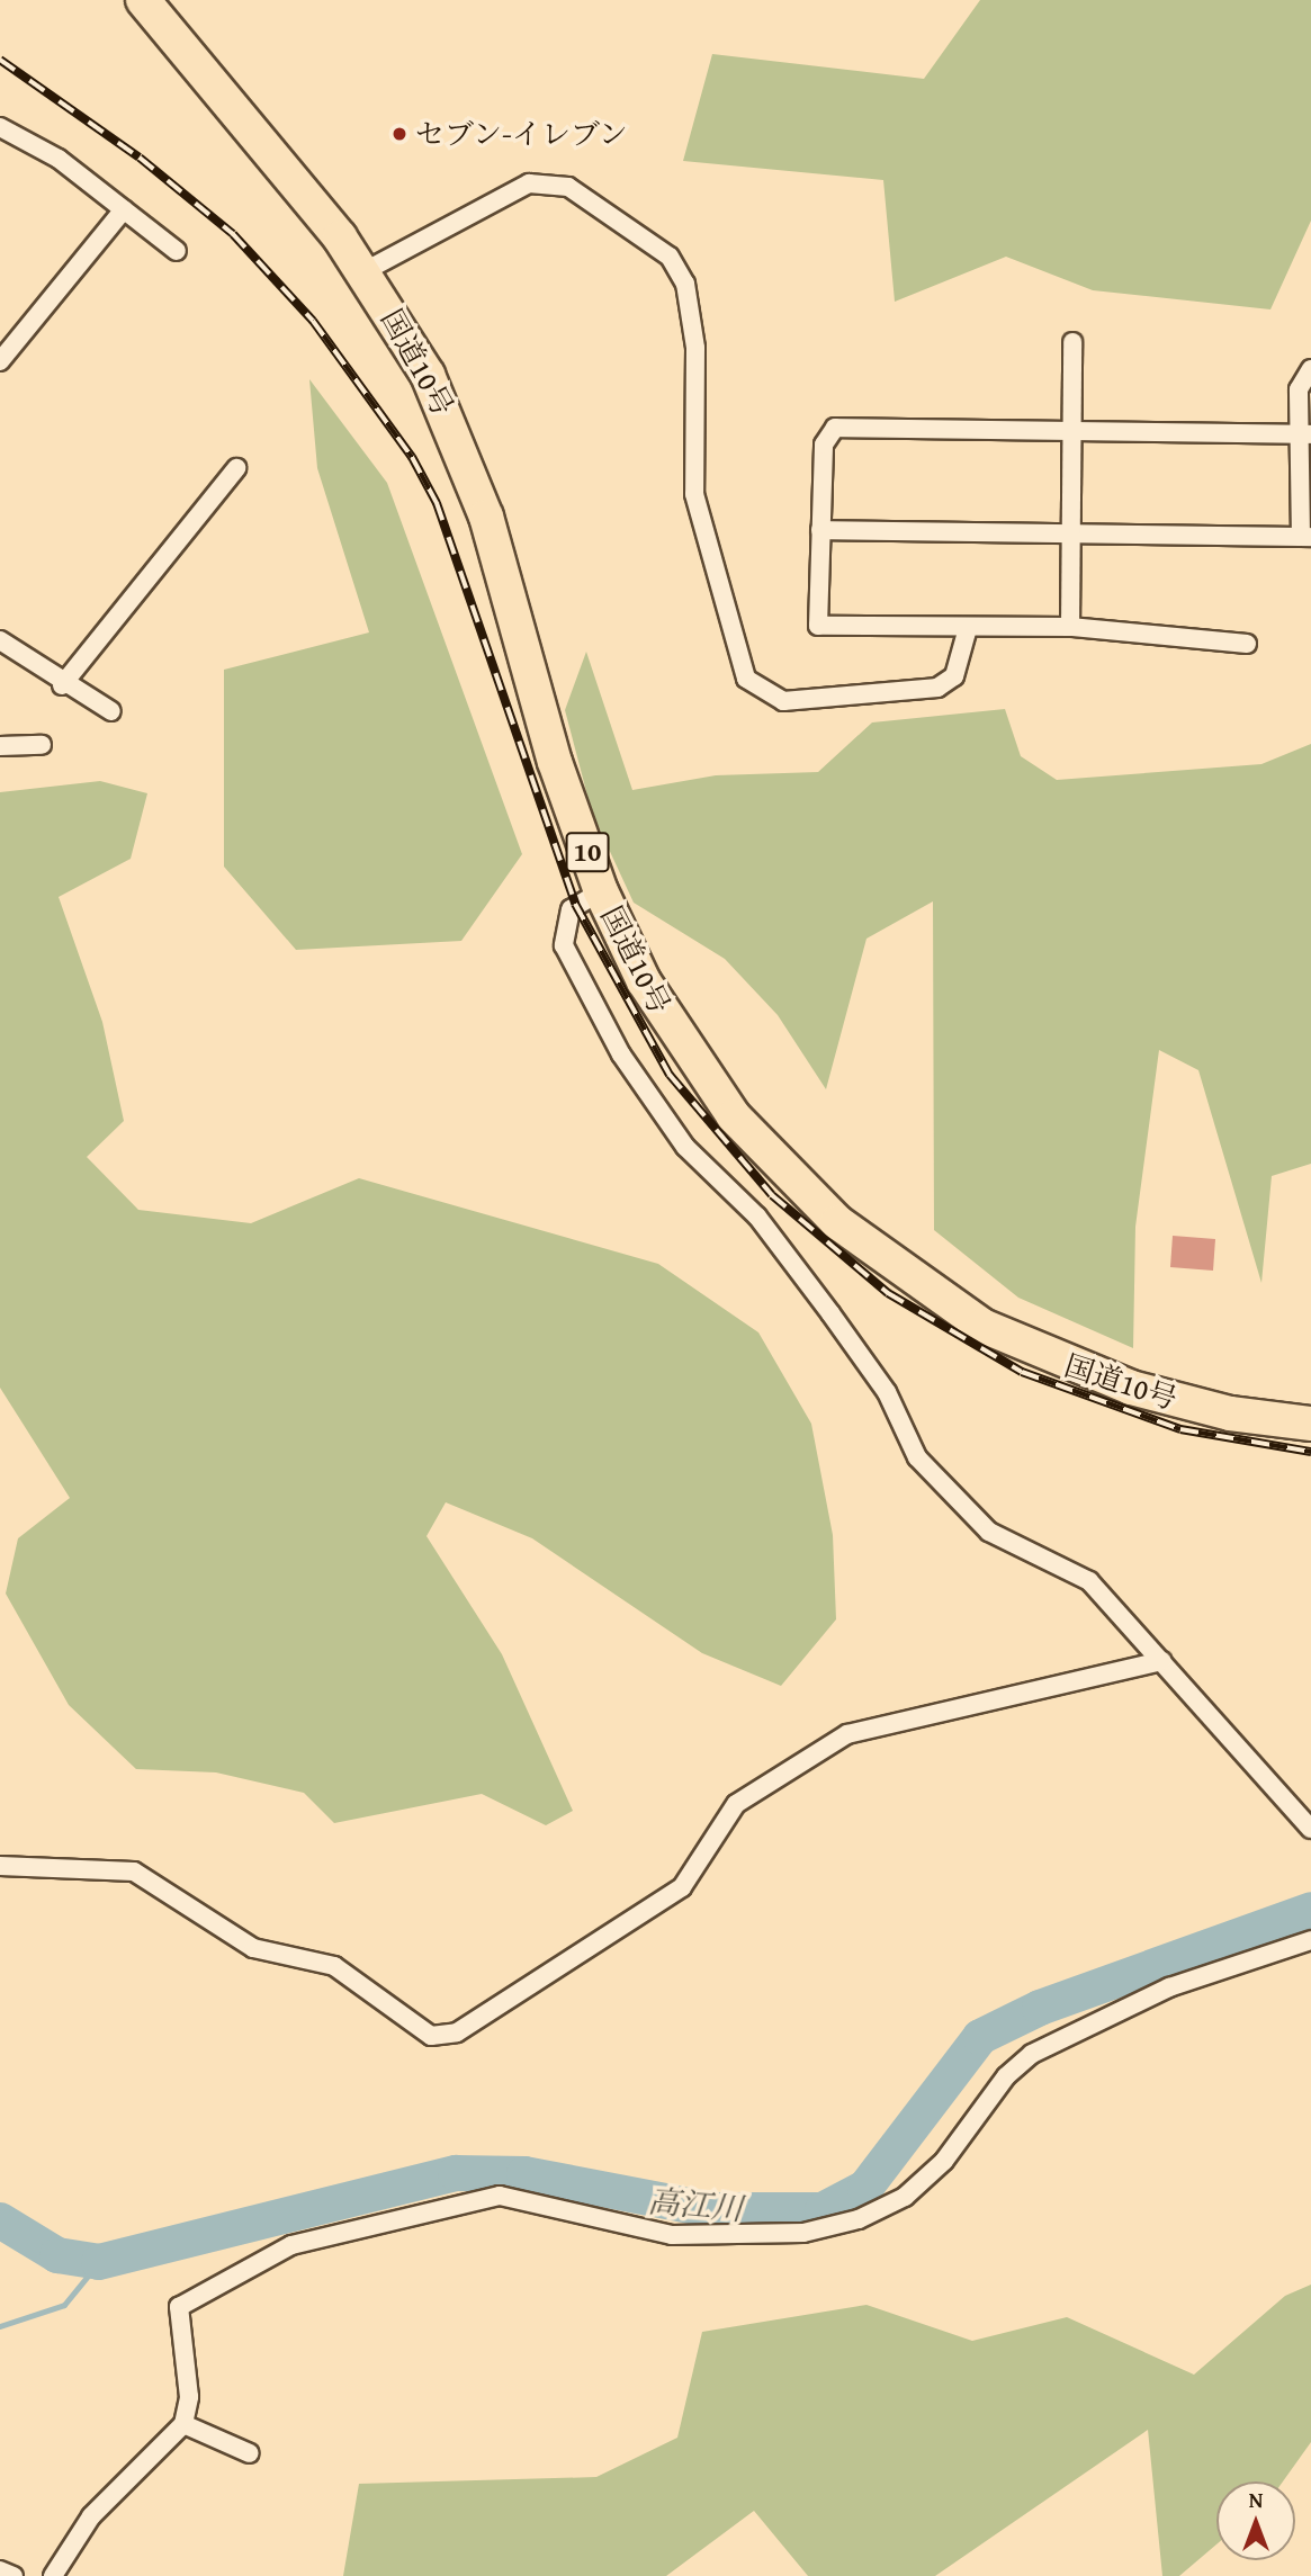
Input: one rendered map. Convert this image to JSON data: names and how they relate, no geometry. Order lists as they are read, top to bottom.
{
  "streets": {
    "highway": ["国道10号", "10"]
  },
  "water": ["高江川"],
  "places": ["セブン-イレブン"],
  "north": "top"
}
